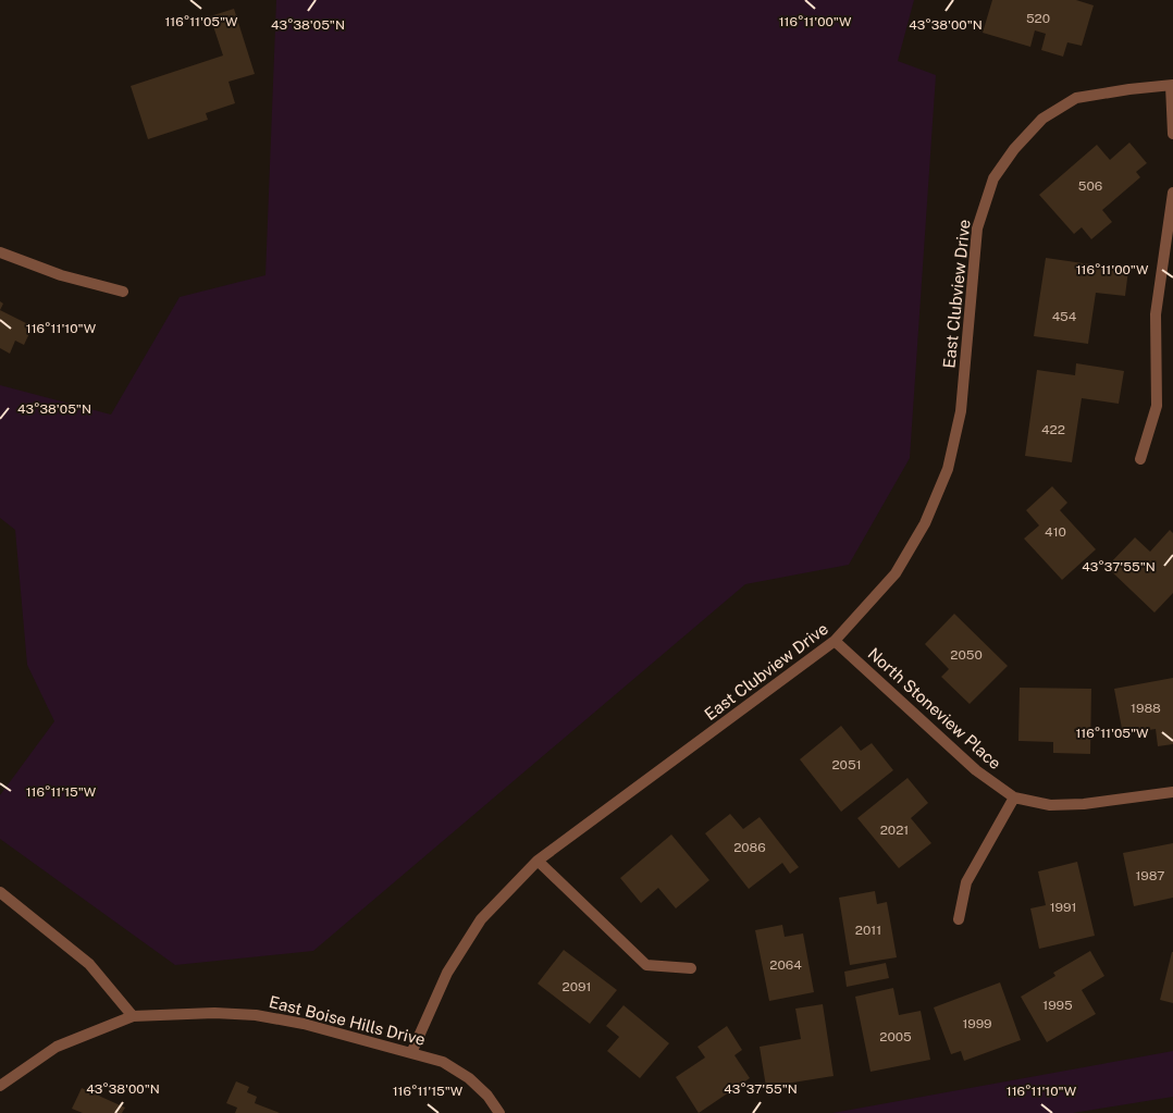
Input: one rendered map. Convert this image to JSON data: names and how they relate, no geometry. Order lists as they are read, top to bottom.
{
  "streets": {
    "street": ["East Clubview Drive", "North Stoneview Place", "East Boise Hills Drive"]
  },
  "crossings": [
    ["East Clubview Drive", "North Stoneview Place"],
    ["East Clubview Drive", "East Boise Hills Drive"]
  ],
  "house_numbers": [
    "520",
    "506",
    "454",
    "422",
    "410",
    "2050",
    "1988",
    "2051",
    "2021",
    "2086",
    "1987",
    "1991",
    "2011",
    "2064",
    "2091",
    "1995",
    "1999",
    "2005"
  ],
  "coordinates": [
    "116°11'05\"W",
    "116°11'00\"W",
    "43°38'05\"N",
    "43°38'00\"N",
    "116°11'10\"W",
    "43°37'55\"N",
    "116°11'15\"W"
  ]
}
